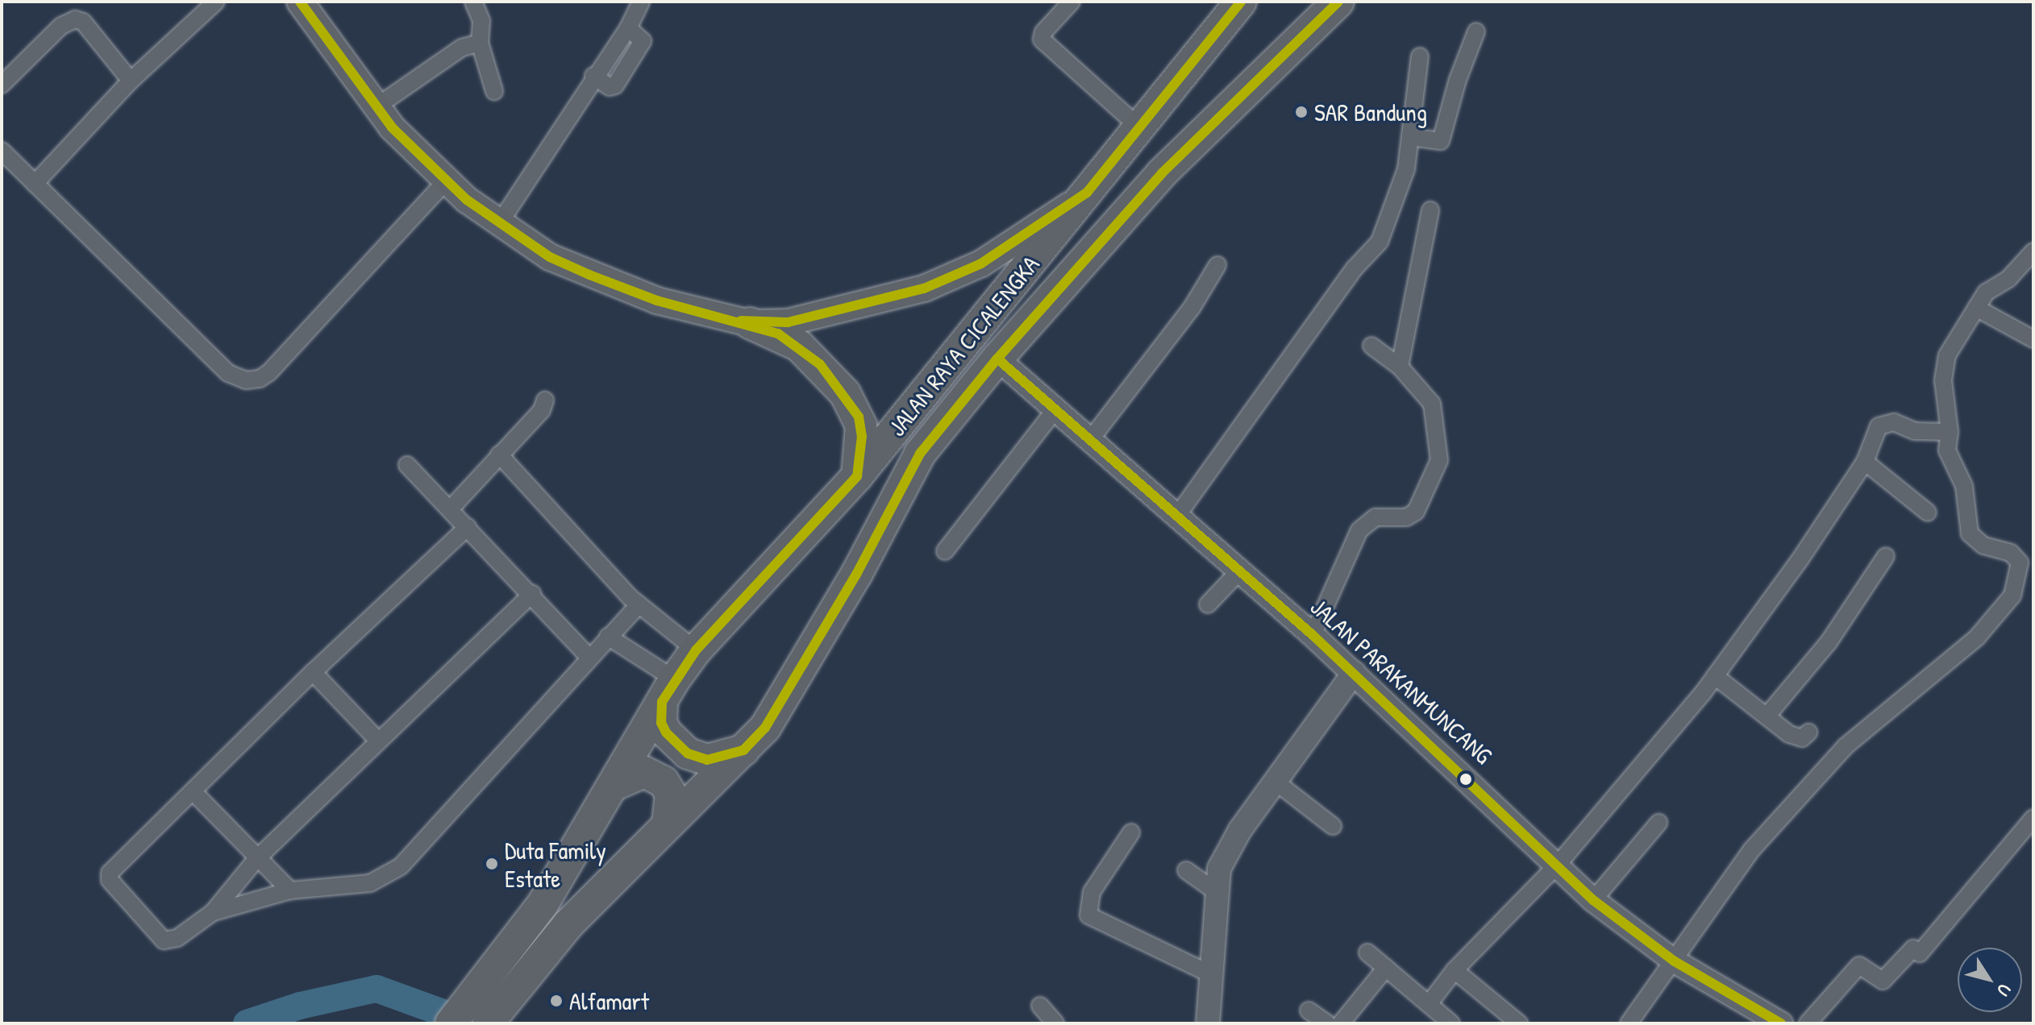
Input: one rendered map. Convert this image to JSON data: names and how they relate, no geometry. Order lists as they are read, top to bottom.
{
  "streets": {
    "highway": ["JALAN RAYA CICALENGKA"],
    "main road": ["JALAN PARAKANMUNCANG"]
  },
  "crossings": [
    ["JALAN RAYA CICALENGKA", "JALAN PARAKANMUNCANG"]
  ],
  "places": ["SAR Bandung", "Duta Family Estate", "Alfamart"],
  "north": "bottom right"
}
